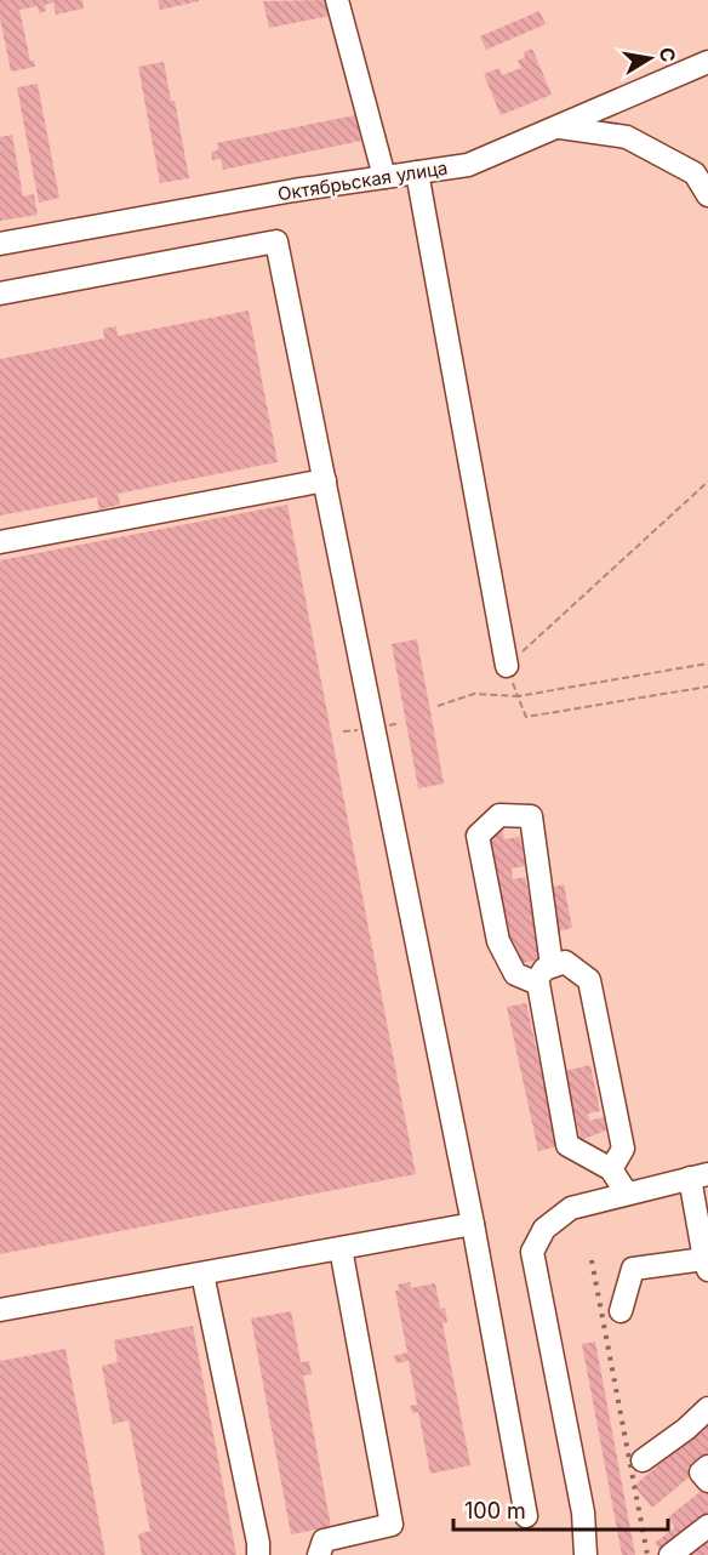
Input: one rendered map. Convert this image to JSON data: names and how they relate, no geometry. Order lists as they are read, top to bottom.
{
  "streets": {
    "street": ["Октябрьская улица"]
  },
  "scale_bar": "100 m",
  "north": "right"
}
